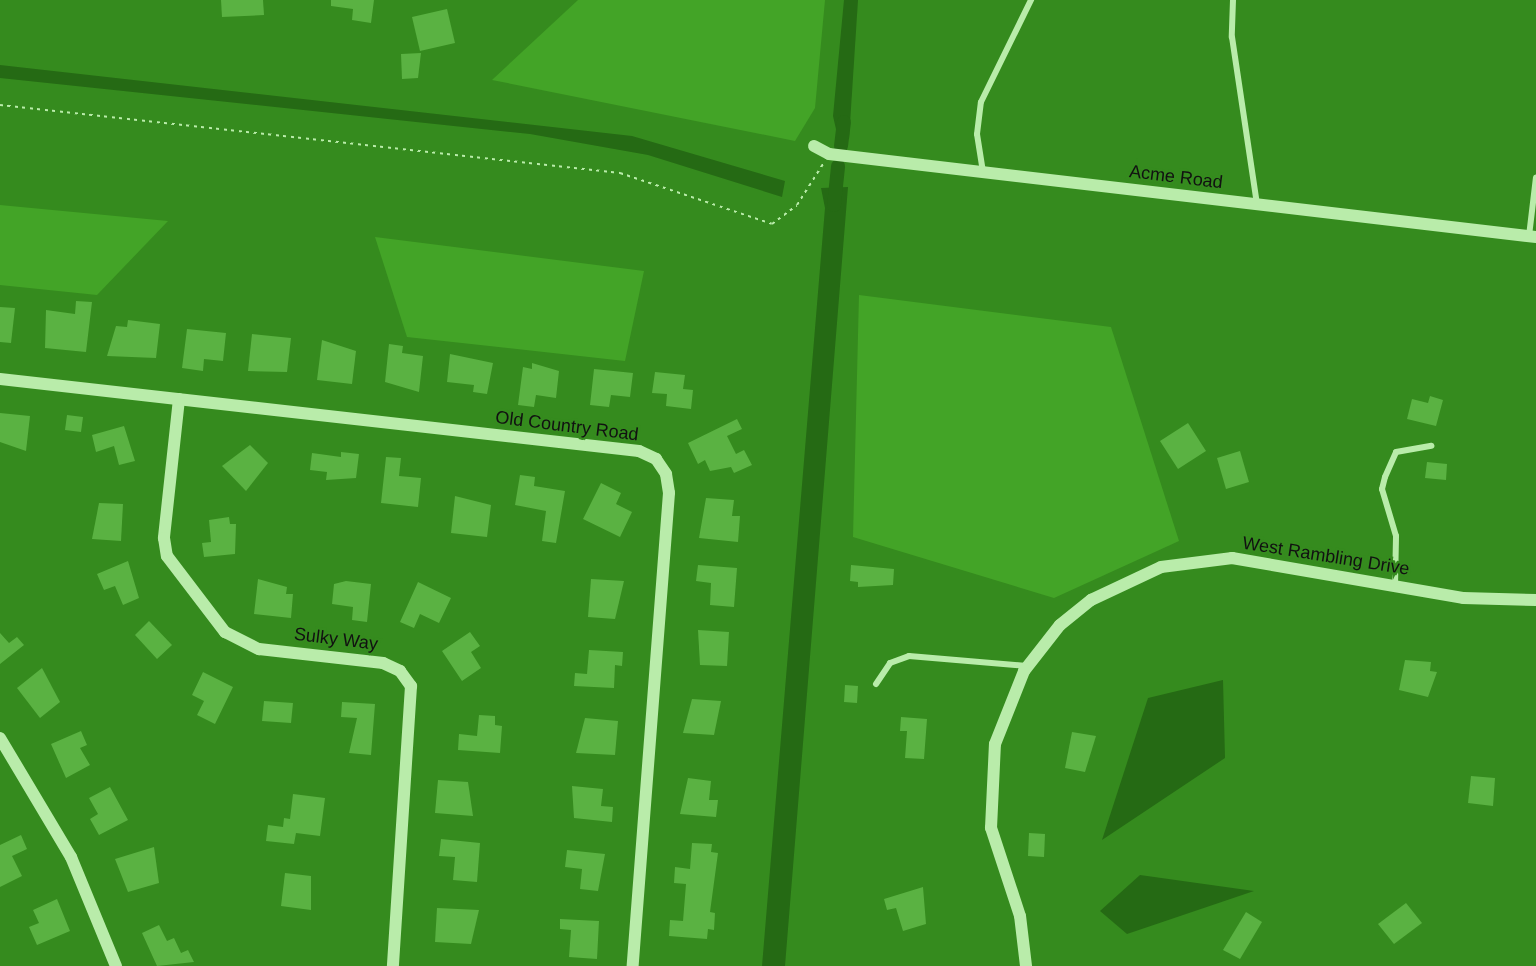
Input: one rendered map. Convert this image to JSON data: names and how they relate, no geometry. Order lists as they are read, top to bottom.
{
  "streets": {
    "street": [
      "Acme Road",
      "Old Country Road",
      "West Rambling Drive",
      "Sulky Way"
    ]
  },
  "crossings": [
    ["Old Country Road", "Sulky Way"]
  ]
}
